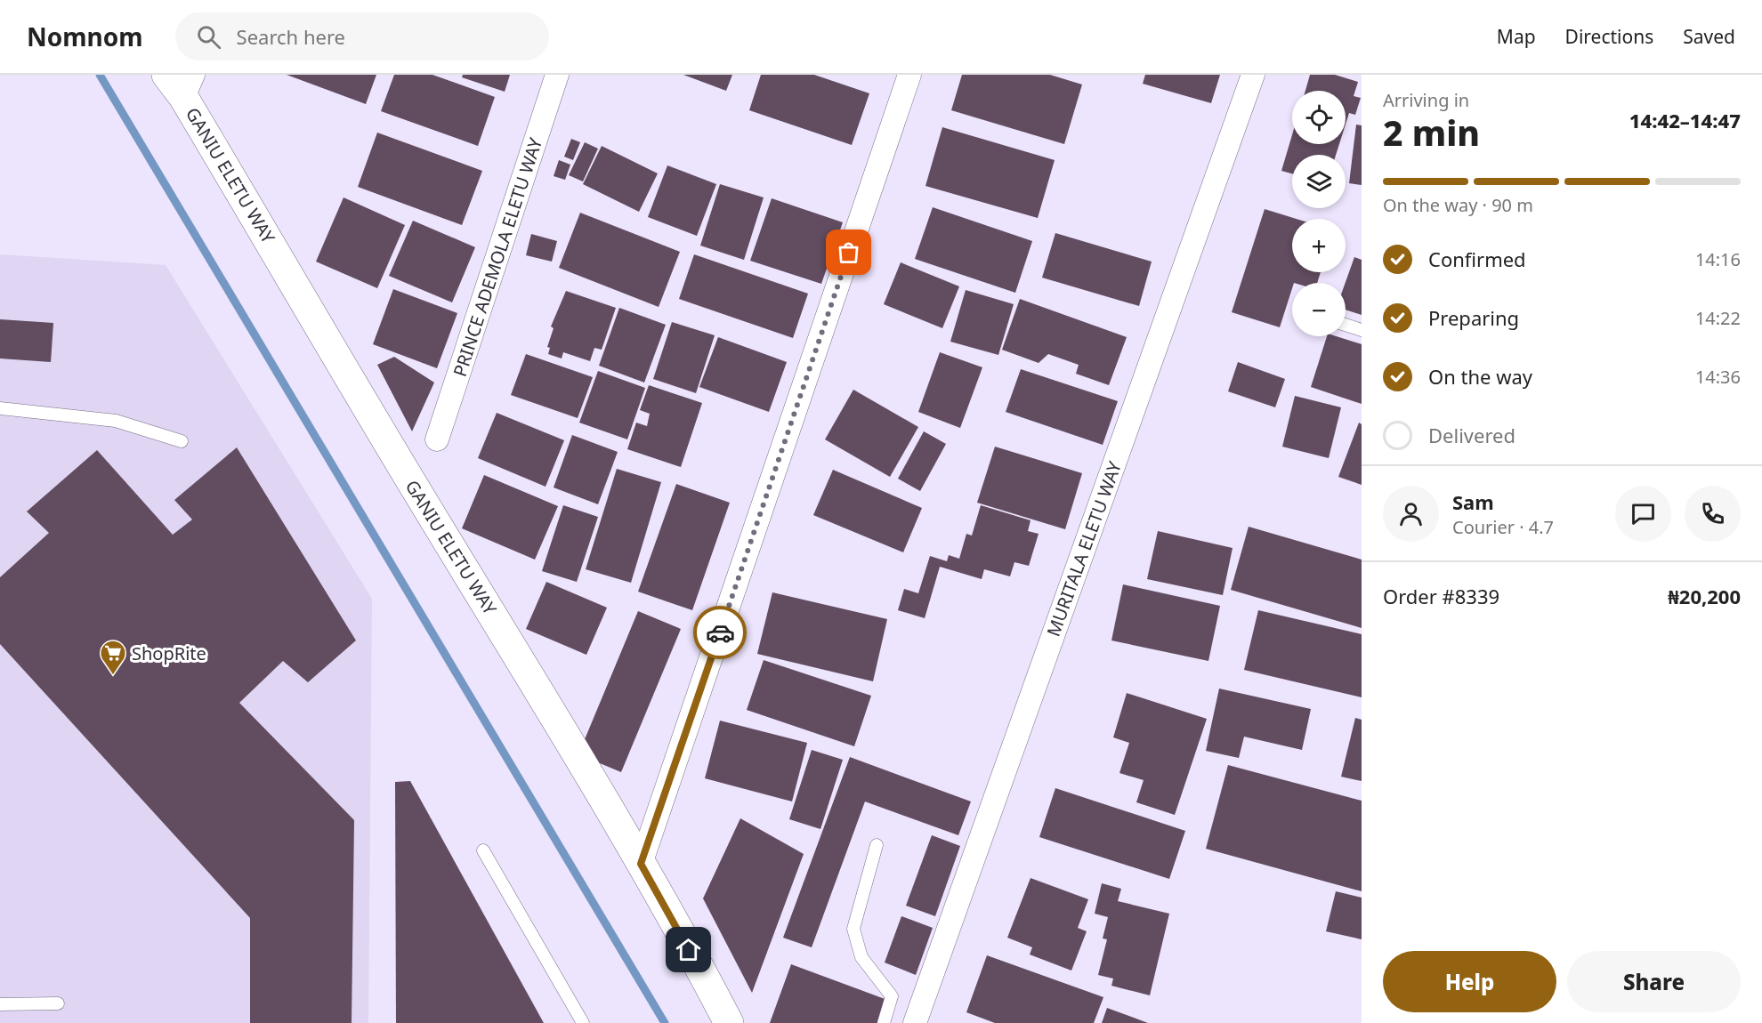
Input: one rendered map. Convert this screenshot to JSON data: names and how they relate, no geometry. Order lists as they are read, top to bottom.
{
  "streets": {
    "street": ["GANIU ELETU WAY", "PRINCE ADEMOLA ELETU WAY", "MURITALA ELETU WAY"]
  },
  "places": {
    "supermarket": ["ShopRite"]
  },
  "page": {
    "header": "Nomnom",
    "search": "Search here",
    "nav": ["Map", "Directions", "Saved"],
    "heading": ["2 min", "Arriving in", "14:42–14:47"],
    "panel": [
      "Sam",
      "Courier · 4.7",
      "Order #8339",
      "₦20,200"
    ],
    "map_buttons": ["+", "−"],
    "bar": "On the way · 90 m",
    "list": [
      ["Confirmed", "14:16"],
      ["Preparing", "14:22"],
      ["On the way", "14:36"],
      "Delivered"
    ],
    "buttons": ["Help", "Share"]
  }
}
